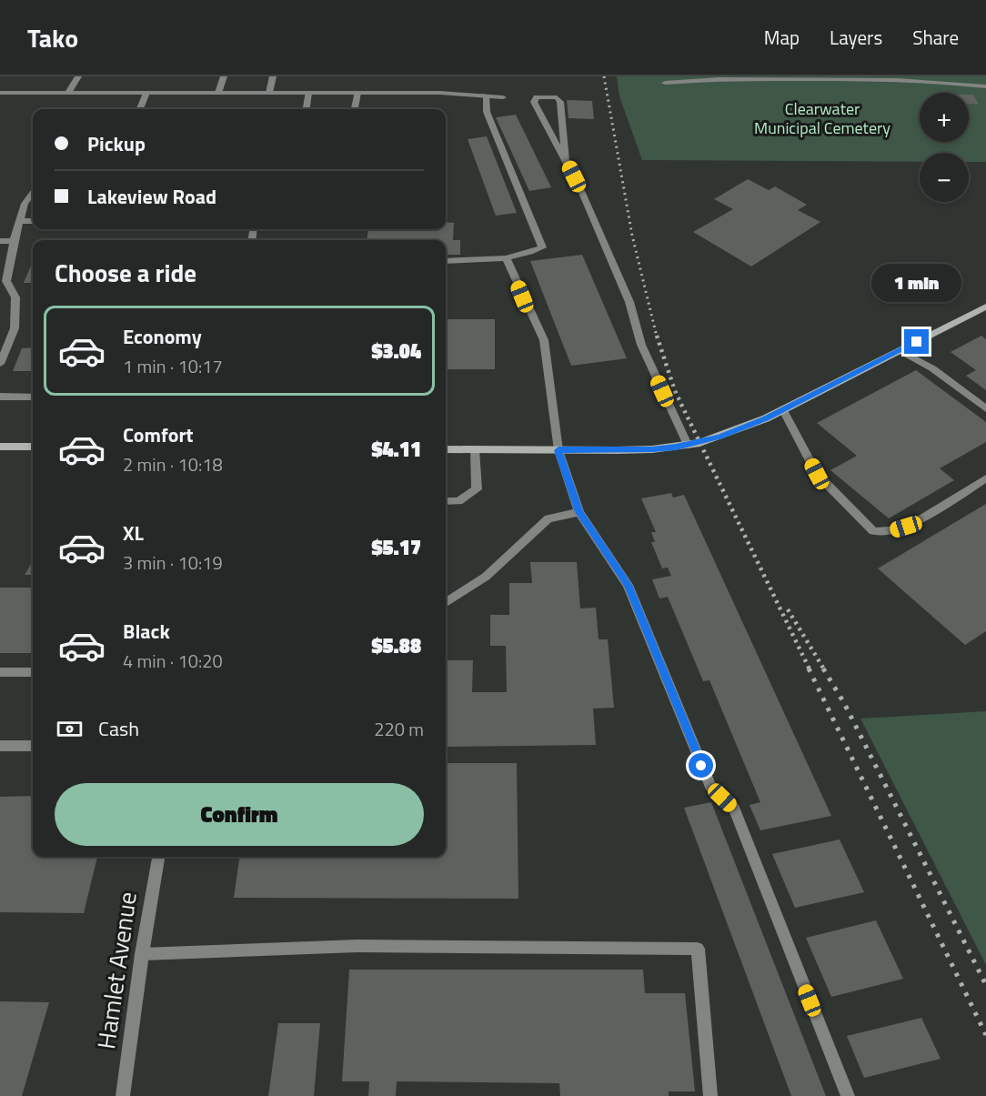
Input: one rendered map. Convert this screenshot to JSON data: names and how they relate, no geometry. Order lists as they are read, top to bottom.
{
  "streets": {
    "street": ["Hamlet Avenue"]
  },
  "parks": ["Clearwater Municipal Cemetery"],
  "page": {
    "header": "Tako",
    "nav": ["Map", "Layers", "Share"],
    "map_buttons": ["+", "−"],
    "banner": ["Pickup", "Lakeview Road"],
    "heading": "Choose a ride",
    "bubble": "1 min",
    "list": [
      {
        "name": "Economy",
        "note": "1 min · 10:17",
        "value": "$3.04"
      },
      {
        "name": "Comfort",
        "note": "2 min · 10:18",
        "value": "$4.11"
      },
      {
        "name": "XL",
        "note": "3 min · 10:19",
        "value": "$5.17"
      },
      {
        "name": "Black",
        "note": "4 min · 10:20",
        "value": "$5.88"
      }
    ],
    "pay": ["Cash", "220 m"],
    "buttons": "Confirm"
  }
}
